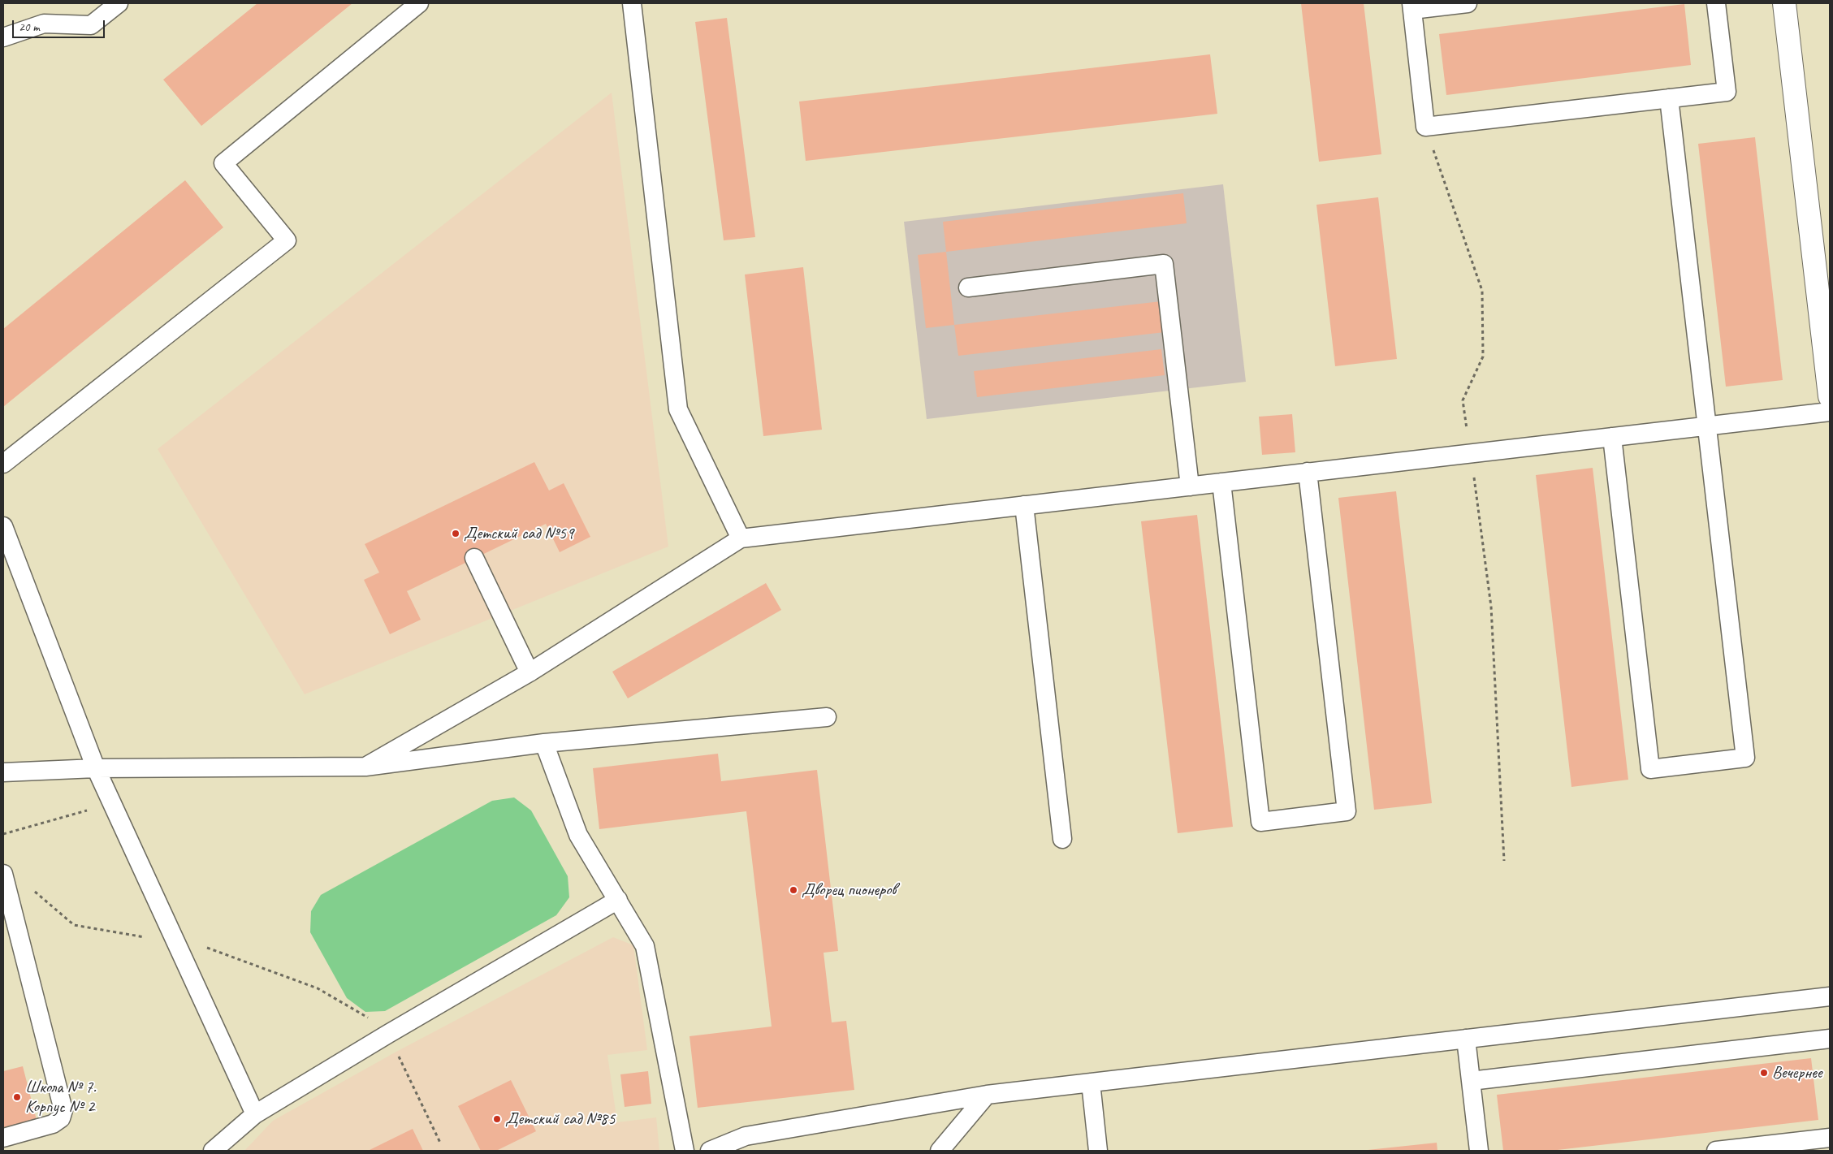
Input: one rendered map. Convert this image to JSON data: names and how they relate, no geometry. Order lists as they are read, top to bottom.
{
  "places": [
    "Детский сад №59",
    "Дворец пионеров",
    "Вечернее",
    "Школа № 7. Корпус № 2",
    "Детский сад №85"
  ],
  "scale_bar": "20 m"
}
